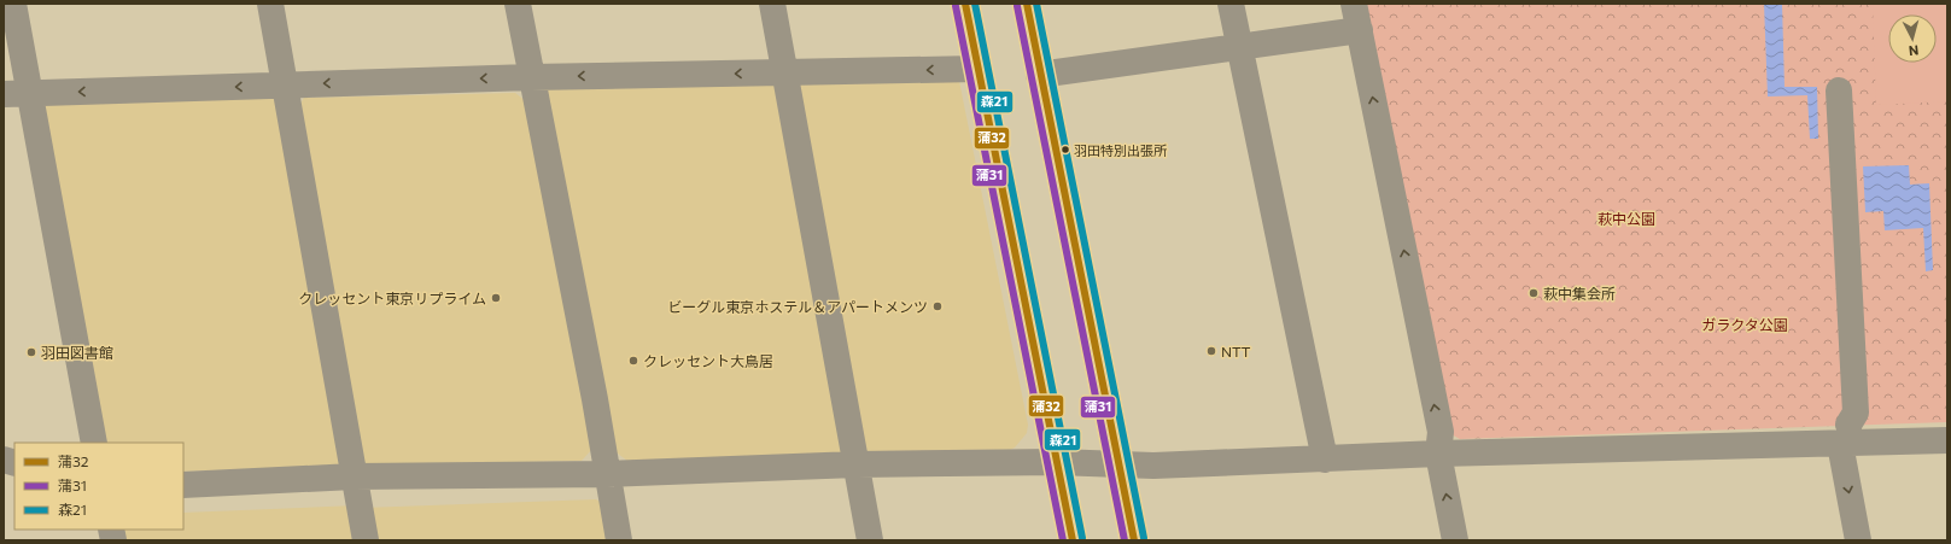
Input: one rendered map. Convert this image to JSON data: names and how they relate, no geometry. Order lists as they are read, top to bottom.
{
  "parks": ["萩中公園", "ガラクタ公園"],
  "places": [
    "羽田特別出張所",
    "萩中集会所",
    "クレッセント東京リプライム",
    "ビーグル東京ホステル＆アパートメンツ",
    "NTT",
    "羽田図書館",
    "クレッセント大鳥居"
  ],
  "lines": ["transit line 蒲32", "transit line 森21", "transit line 蒲31"],
  "legend": ["蒲32", "蒲31", "森21"],
  "north": "bottom"
}
